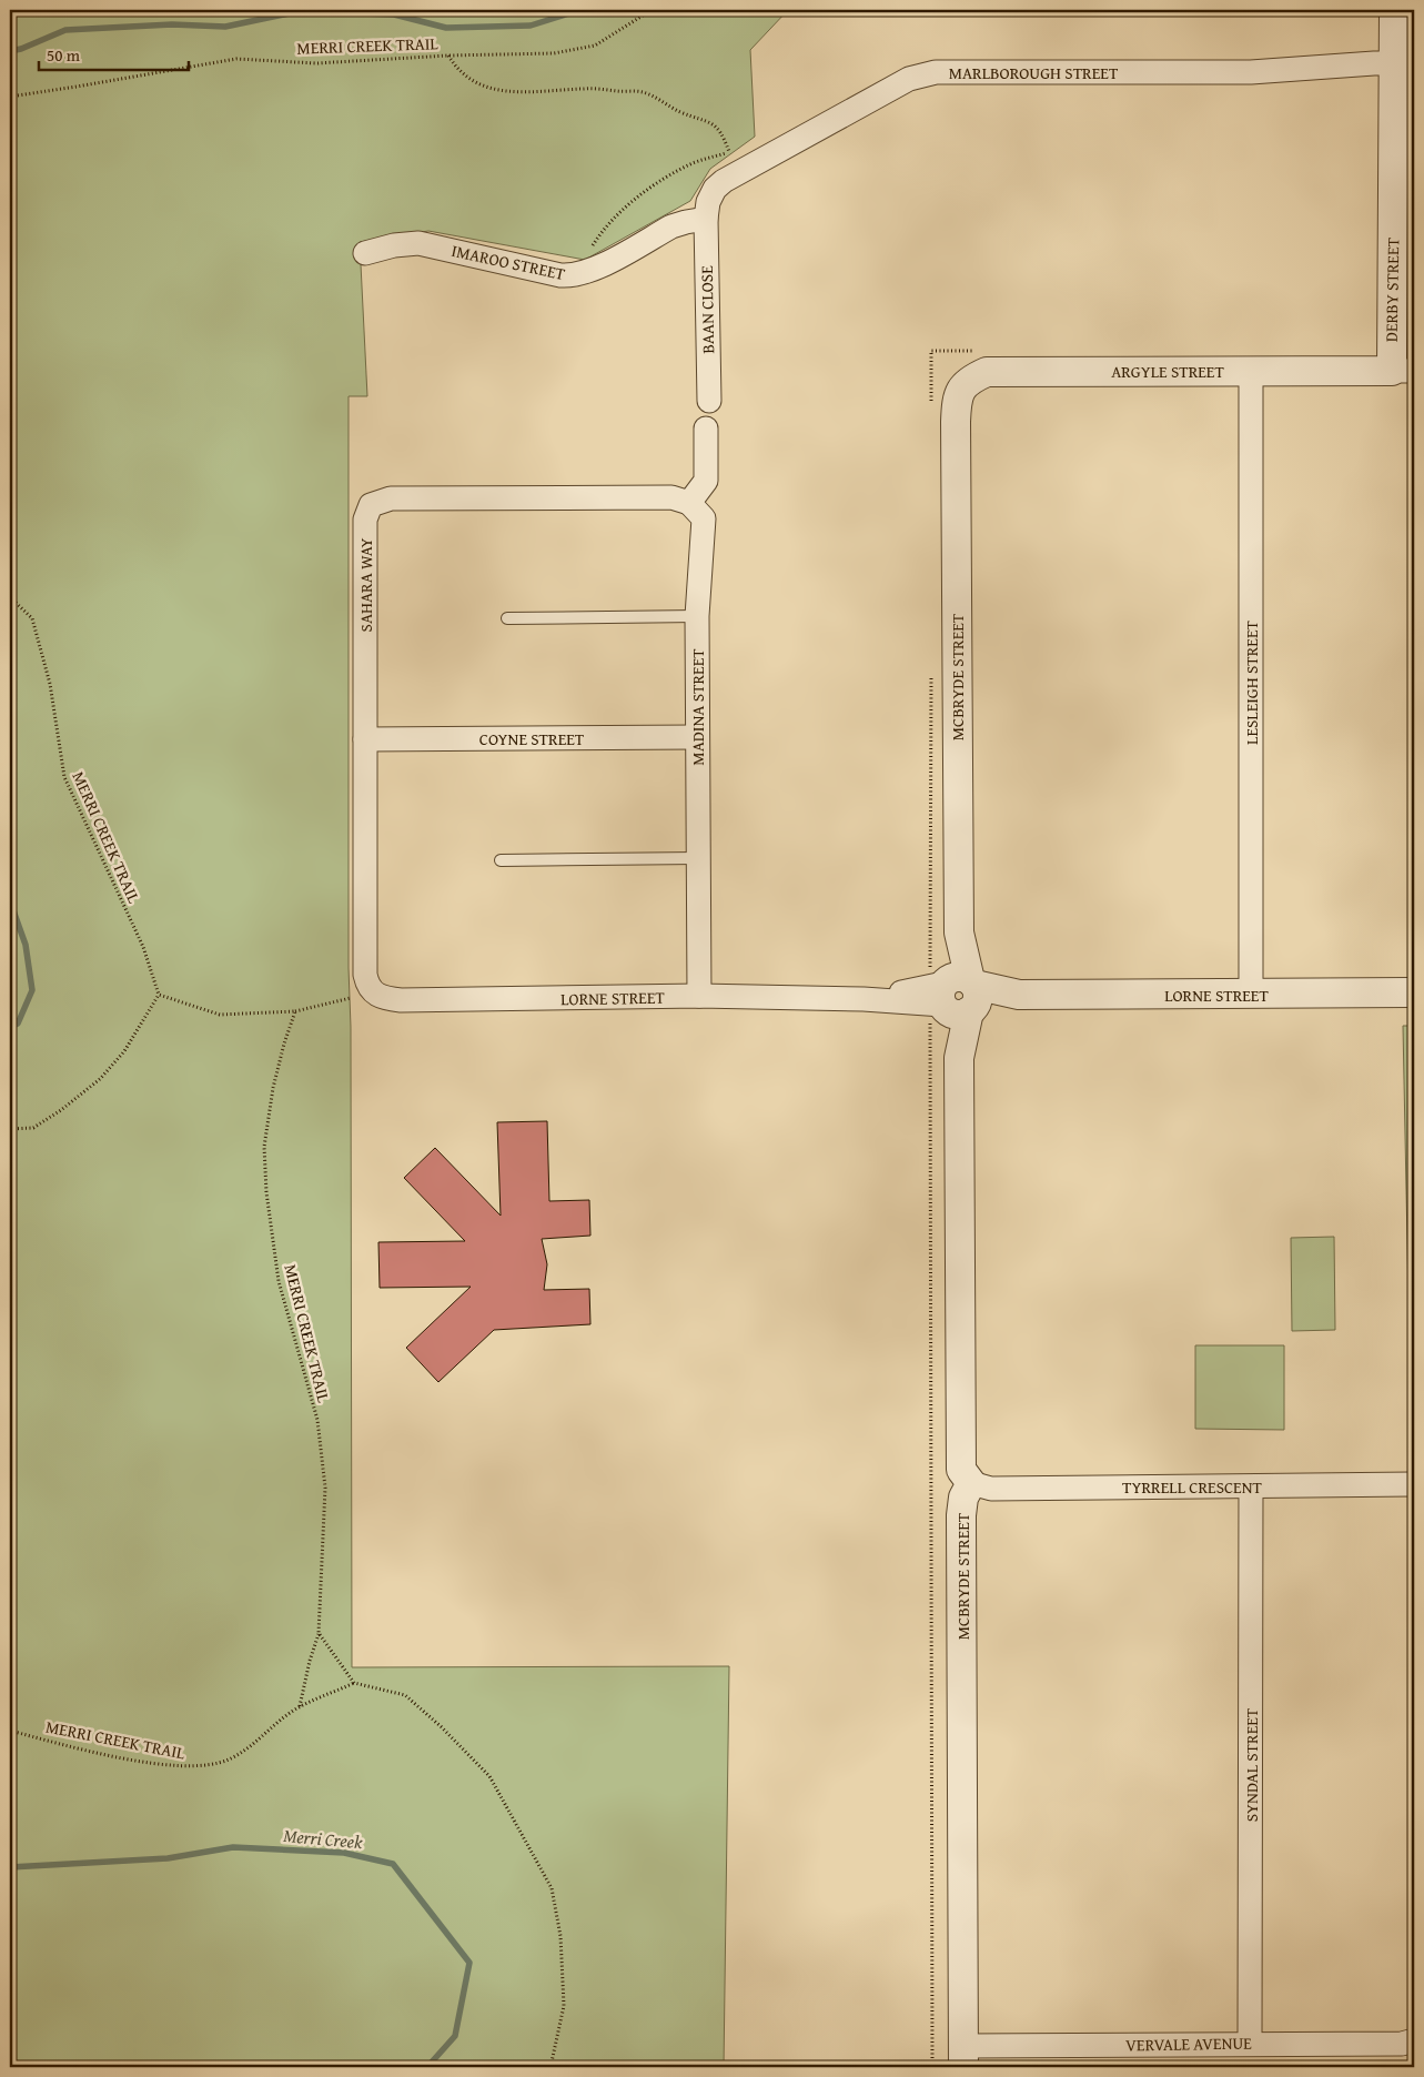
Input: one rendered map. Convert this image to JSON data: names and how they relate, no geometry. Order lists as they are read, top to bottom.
{
  "streets": {
    "street": [
      "MARLBOROUGH STREET",
      "IMAROO STREET",
      "DERBY STREET",
      "BAAN CLOSE",
      "ARGYLE STREET",
      "SAHARA WAY",
      "MCBRYDE STREET",
      "LESLEIGH STREET",
      "MADINA STREET",
      "COYNE STREET",
      "LORNE STREET",
      "TYRRELL CRESCENT",
      "SYNDAL STREET",
      "VERVALE AVENUE"
    ],
    "path": ["MERRI CREEK TRAIL"]
  },
  "crossings": [
    ["MARLBOROUGH STREET", "IMAROO STREET"],
    ["MARLBOROUGH STREET", "DERBY STREET"],
    ["MARLBOROUGH STREET", "BAAN CLOSE"],
    ["IMAROO STREET", "BAAN CLOSE"],
    ["DERBY STREET", "ARGYLE STREET"],
    ["ARGYLE STREET", "MCBRYDE STREET"],
    ["ARGYLE STREET", "LESLEIGH STREET"],
    ["SAHARA WAY", "MADINA STREET"],
    ["SAHARA WAY", "COYNE STREET"],
    ["SAHARA WAY", "LORNE STREET"],
    ["MCBRYDE STREET", "LORNE STREET"],
    ["MCBRYDE STREET", "TYRRELL CRESCENT"],
    ["MCBRYDE STREET", "VERVALE AVENUE"],
    ["LESLEIGH STREET", "LORNE STREET"],
    ["MADINA STREET", "COYNE STREET"],
    ["MADINA STREET", "LORNE STREET"],
    ["TYRRELL CRESCENT", "SYNDAL STREET"],
    ["SYNDAL STREET", "VERVALE AVENUE"]
  ],
  "water": ["Merri Creek"],
  "scale_bar": "50 m"
}
